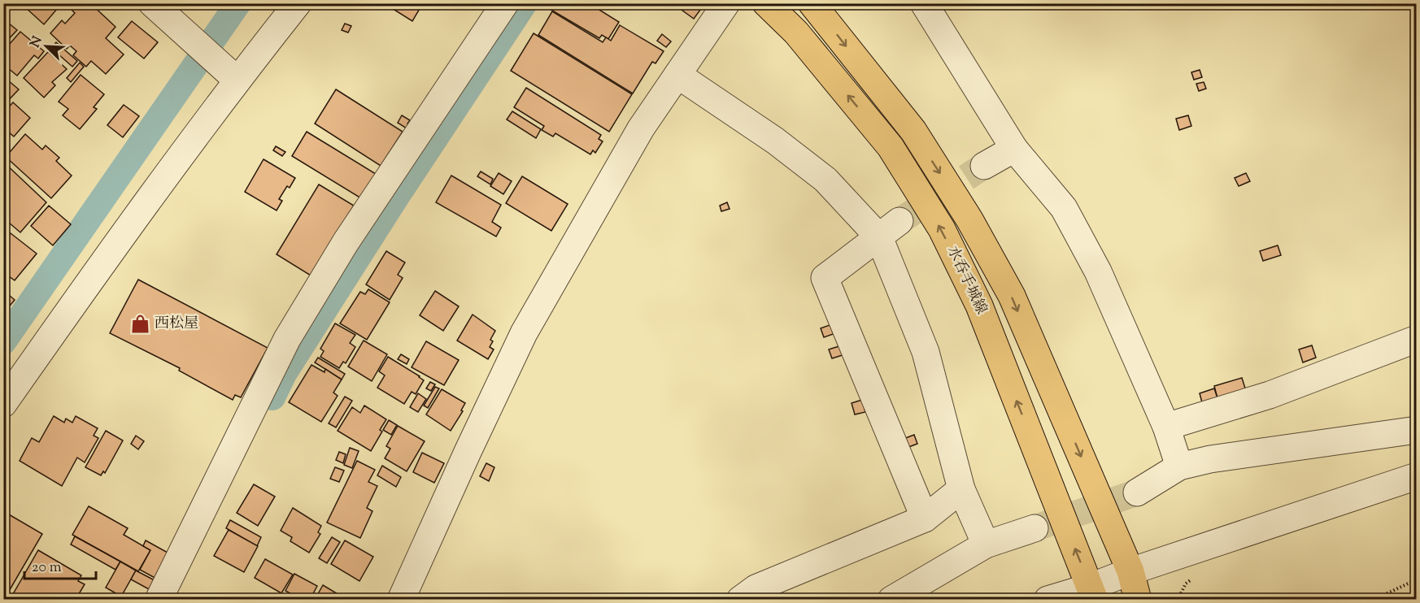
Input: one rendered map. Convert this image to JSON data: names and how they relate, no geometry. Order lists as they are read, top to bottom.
{
  "streets": {
    "main road": ["水呑手城線"]
  },
  "places": {
    "shop": ["西松屋"]
  },
  "scale_bar": "20 m",
  "north": "top left"
}
